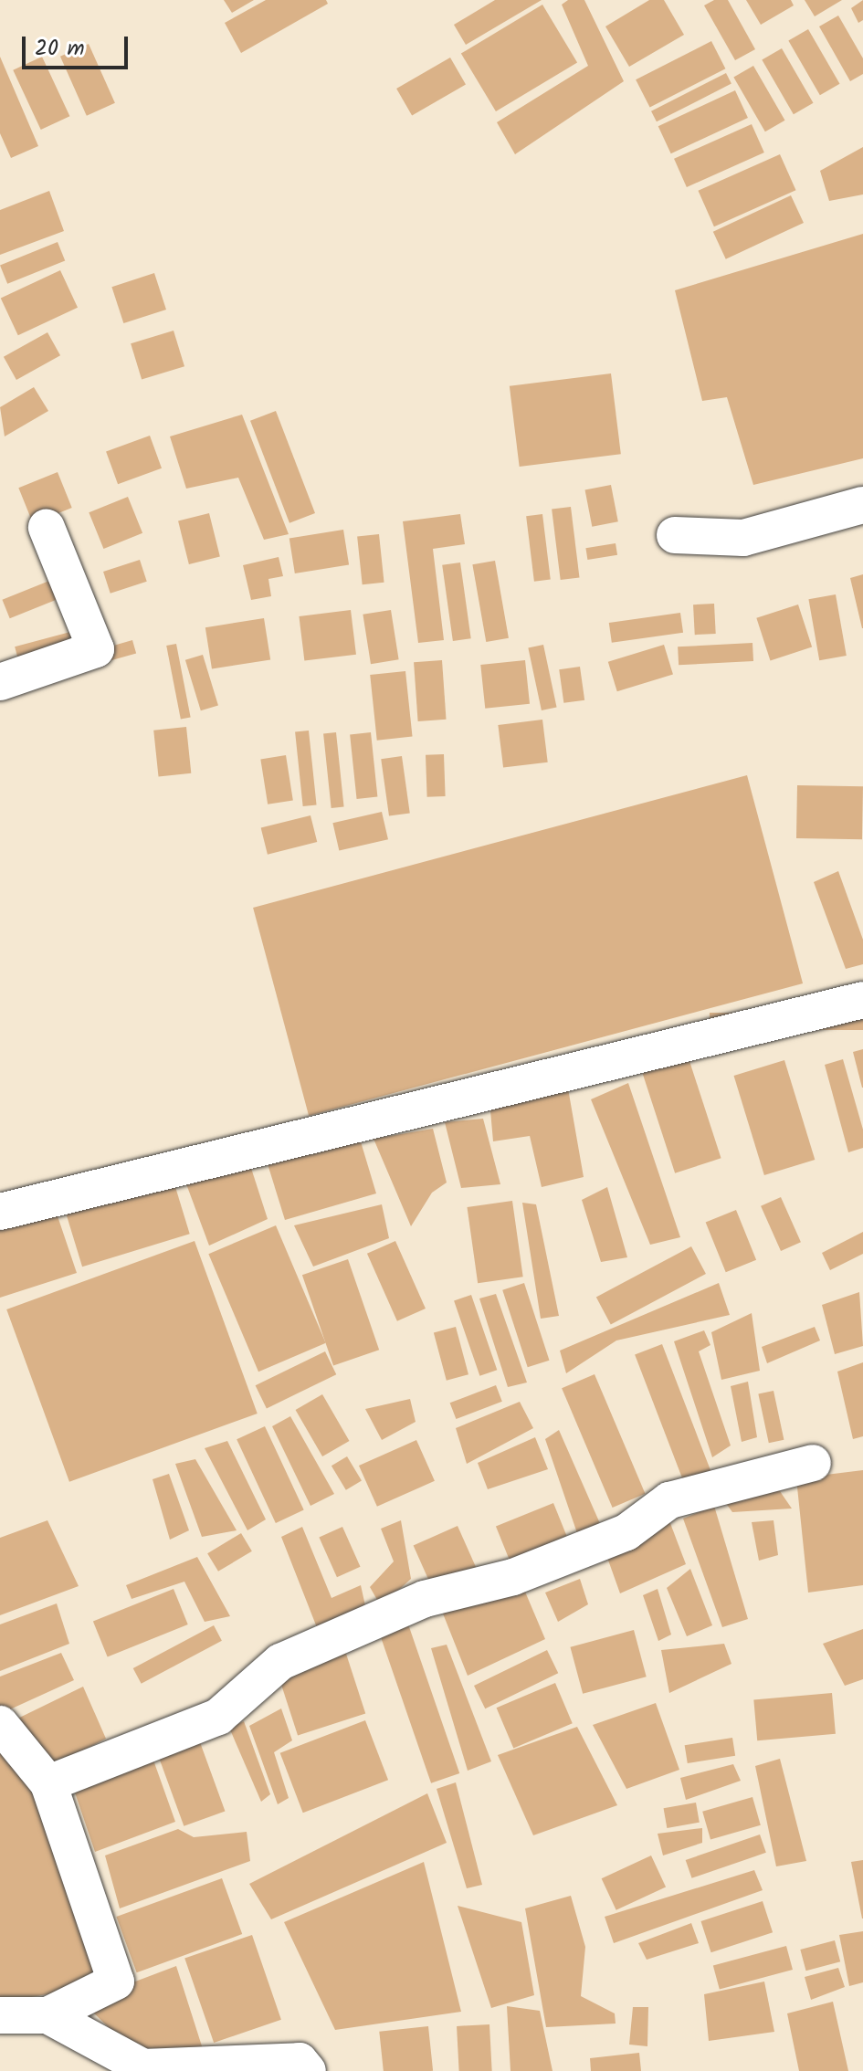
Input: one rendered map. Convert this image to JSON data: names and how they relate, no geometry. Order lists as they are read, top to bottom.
{
  "scale_bar": "20 m"
}
